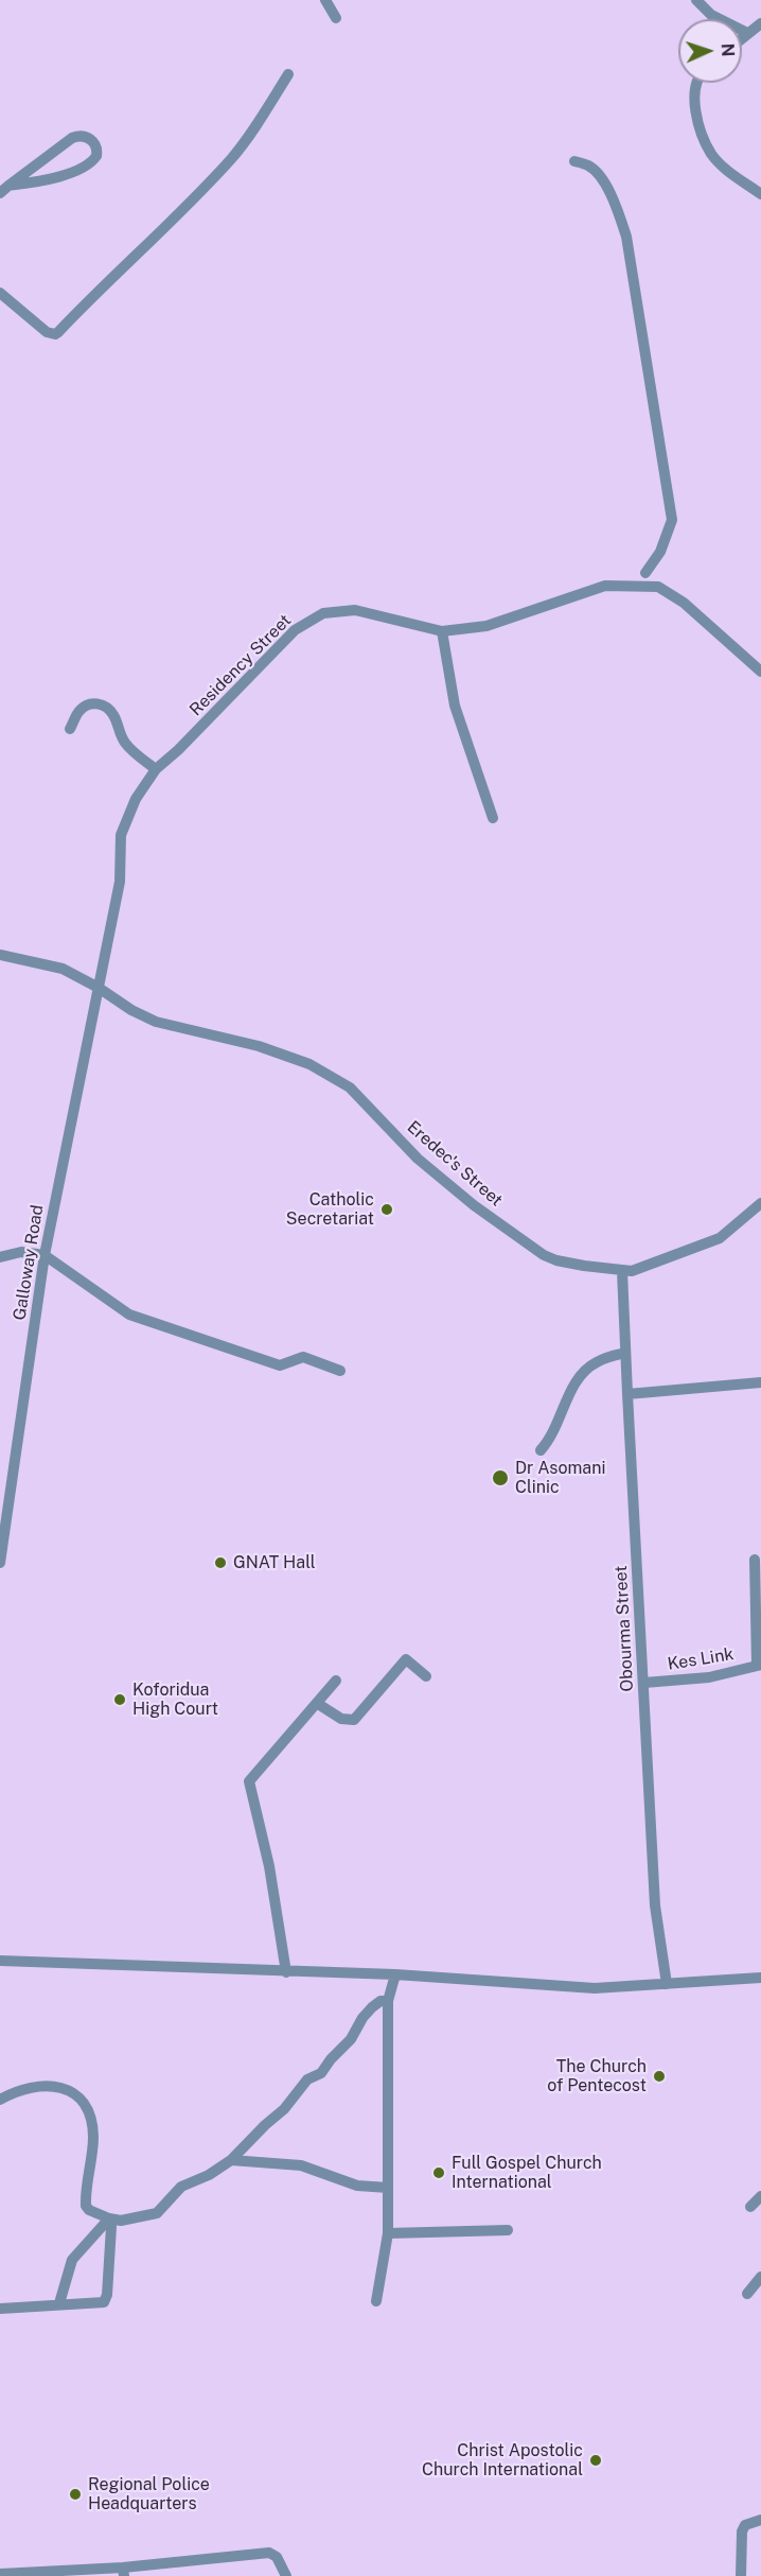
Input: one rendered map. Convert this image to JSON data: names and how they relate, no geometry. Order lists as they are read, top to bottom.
{
  "streets": {
    "street": [
      "Residency Street",
      "Eredec's Street",
      "Galloway Road",
      "Obourma Street",
      "Kes Link"
    ]
  },
  "crossings": [
    ["Residency Street", "Eredec's Street"],
    ["Residency Street", "Galloway Road"],
    ["Eredec's Street", "Obourma Street"],
    ["Obourma Street", "Kes Link"]
  ],
  "places": [
    "Catholic Secretariat",
    "Dr Asomani Clinic",
    "GNAT Hall",
    "Koforidua High Court",
    "The Church of Pentecost",
    "Full Gospel Church International",
    "Christ Apostolic Church International",
    "Regional Police Headquarters"
  ],
  "north": "right"
}
